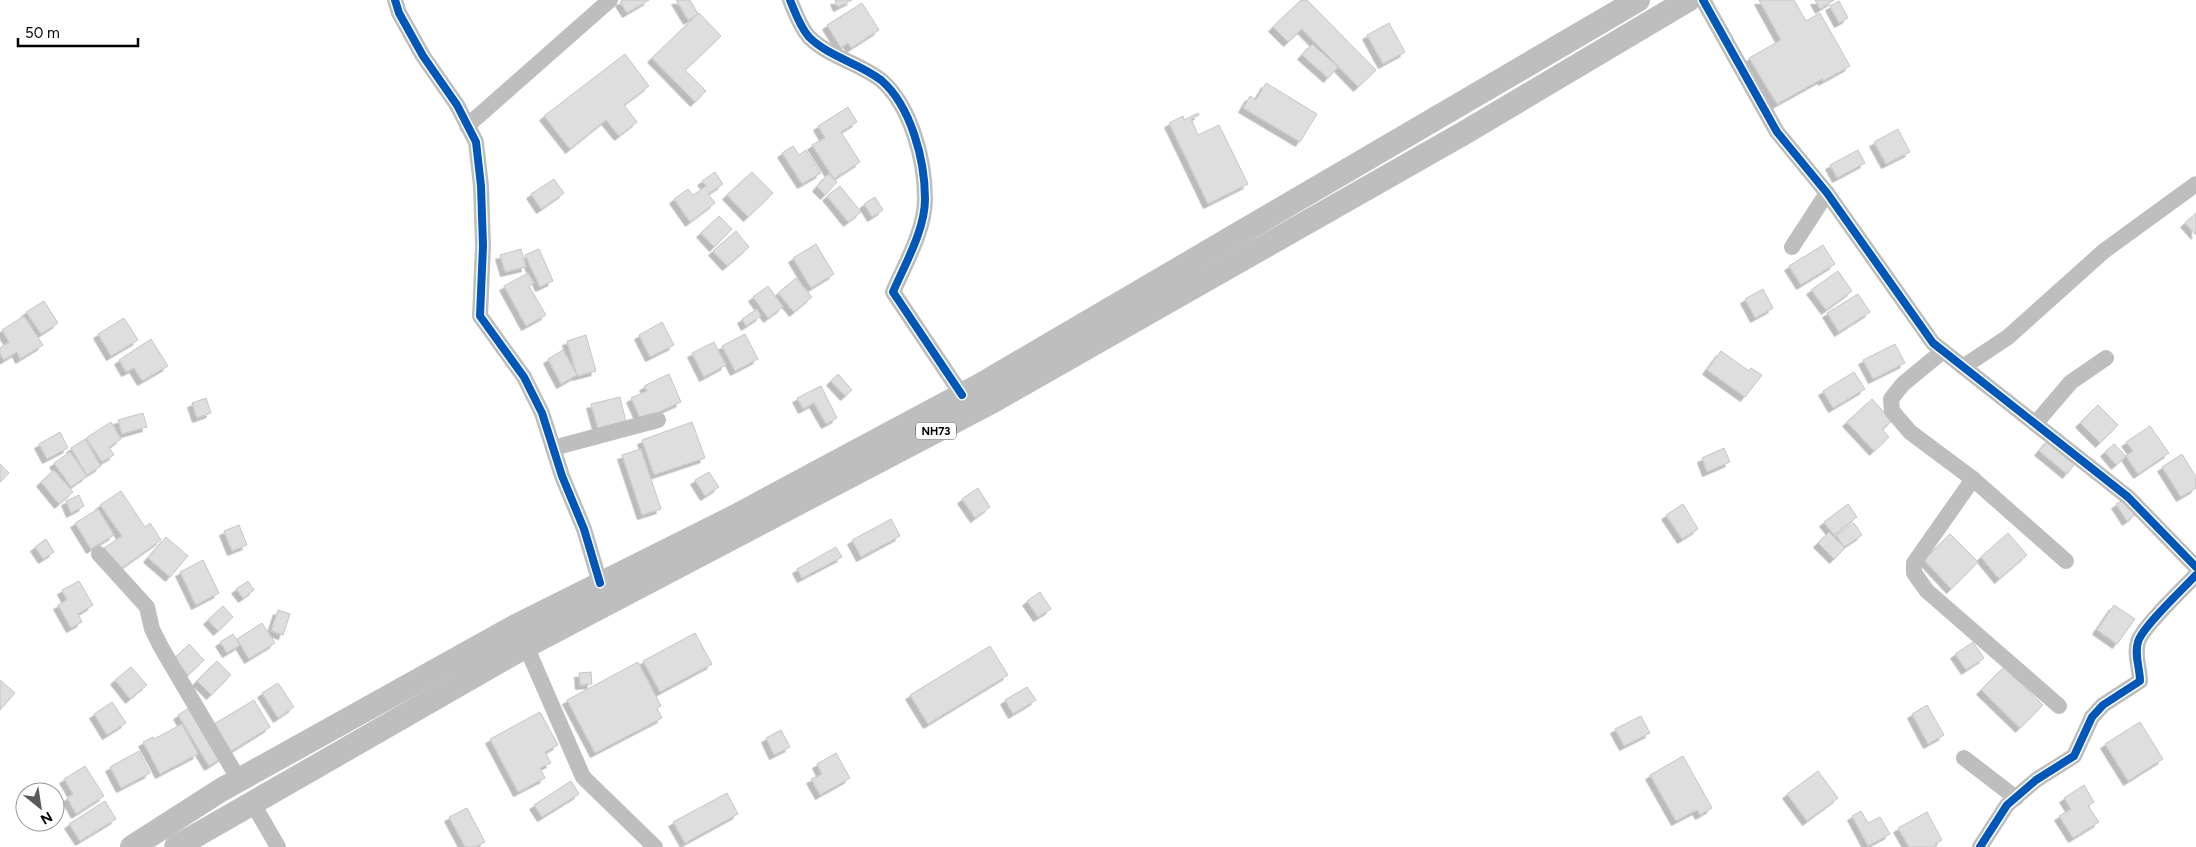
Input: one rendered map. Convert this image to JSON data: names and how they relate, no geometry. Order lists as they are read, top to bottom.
{
  "streets": {
    "highway": ["NH73"]
  },
  "scale_bar": "50 m",
  "north": "bottom right"
}
